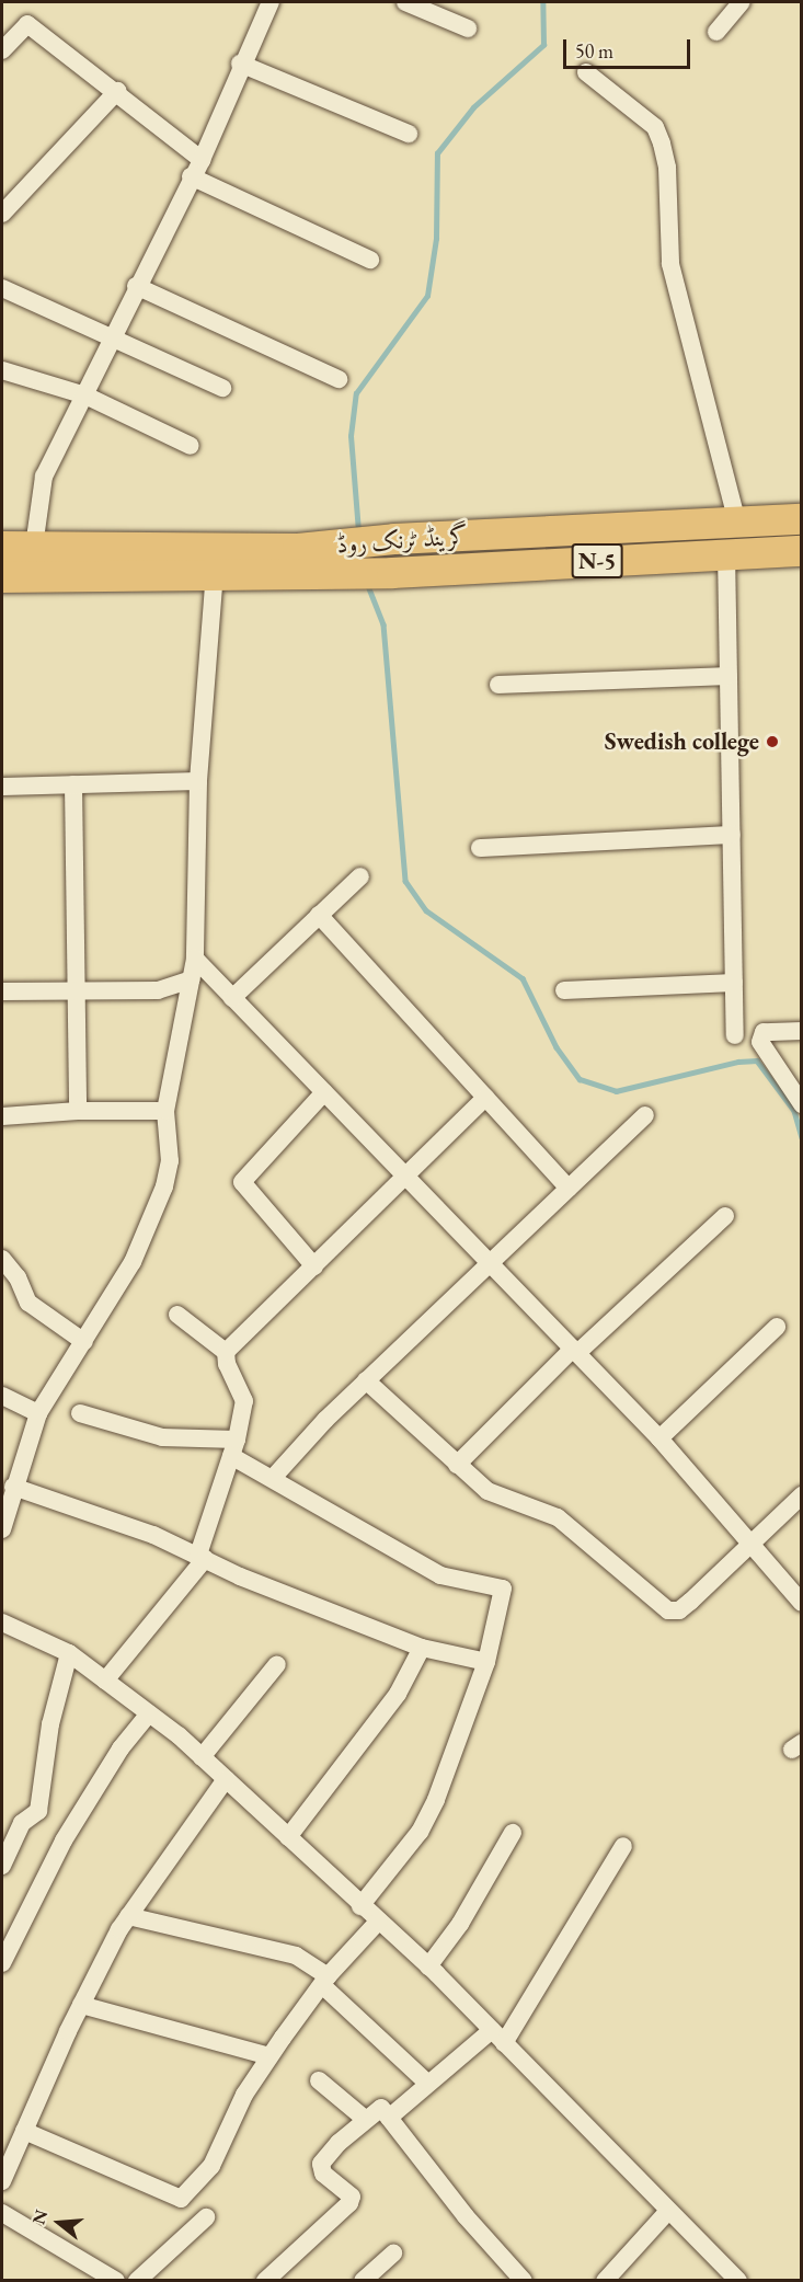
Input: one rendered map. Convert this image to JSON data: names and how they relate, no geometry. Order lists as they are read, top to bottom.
{
  "streets": {
    "highway": ["گرینڈ ٹرنک روڈ", "N-5"]
  },
  "places": ["Swedish college"],
  "scale_bar": "50 m",
  "north": "left"
}
